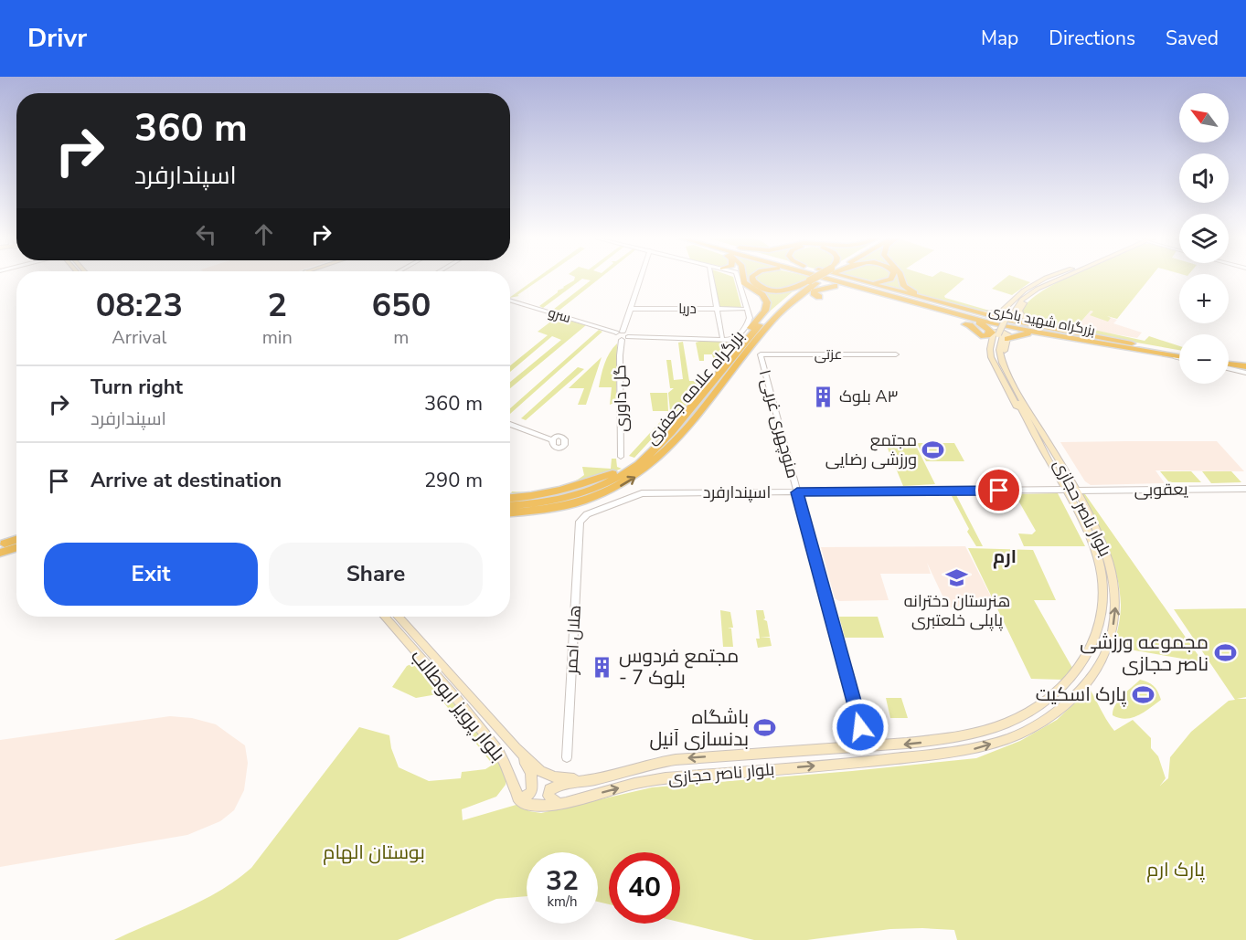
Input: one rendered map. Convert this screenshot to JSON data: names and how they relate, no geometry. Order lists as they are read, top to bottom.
{
  "streets": {
    "highway": ["بزرگراه شهید باکری", "بزرگراه علامه جعفری"],
    "main road": ["بلوار ناصر حجازی", "بلوار پرویز ابوطالب"],
    "street": [
      "دریا",
      "سرو",
      "عزتی",
      "گل داوری",
      "منوچهری غربی ۱",
      "یعقوبی",
      "اسپندارفرد",
      "هلال احمر"
    ]
  },
  "crossings": [
    ["عزتی", "منوچهری غربی ۱"],
    ["منوچهری غربی ۱", "اسپندارفرد"],
    ["یعقوبی", "اسپندارفرد"],
    ["یعقوبی", "بلوار ناصر حجازی"],
    ["اسپندارفرد", "بلوار ناصر حجازی"],
    ["اسپندارفرد", "هلال احمر"],
    ["بلوار ناصر حجازی", "بلوار پرویز ابوطالب"]
  ],
  "districts": ["ارم"],
  "parks": ["بوستان الهام", "پارک ارم"],
  "places": {
    "building": ["بلوک A۳", "مجتمع فردوس - بلوک 7"],
    "sports": [
      "مجتمع ورزشی رضایی",
      "مجموعه ورزشی ناصر حجازی",
      "پارک اسکیت",
      "باشگاه بدنسازی آنیل"
    ],
    "school or university": ["هنرستان دخترانه پاپلی خلعتبری"]
  },
  "north": "top left",
  "page": {
    "header": "Drivr",
    "nav": ["Map", "Directions", "Saved"],
    "map_buttons": ["+", "−"],
    "turn": ["360 m", "اسپندارفرد"],
    "eta": [
      "08:23",
      "Arrival",
      "2",
      "min",
      "650",
      "m"
    ],
    "list": [
      {
        "name": "Turn right",
        "note": "اسپندارفرد",
        "value": "360 m"
      },
      {
        "name": "Arrive at destination",
        "value": "290 m"
      }
    ],
    "buttons": ["Exit", "Share"],
    "speed": "32 km/h",
    "limit": "40"
  }
}
